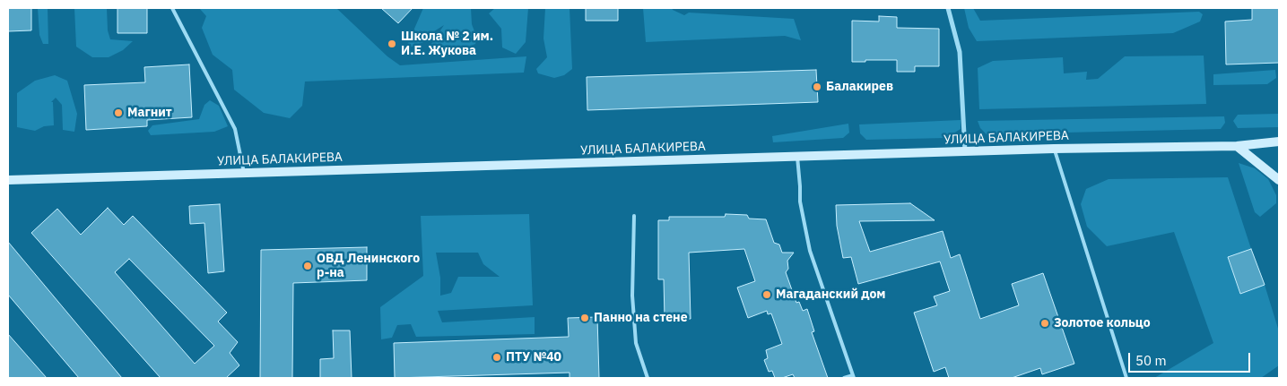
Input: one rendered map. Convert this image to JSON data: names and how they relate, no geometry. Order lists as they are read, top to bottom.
{
  "streets": {
    "street": ["УЛИЦА БАЛАКИРЕВА"]
  },
  "places": [
    "Школа № 2 им. И.Е. Жукова",
    "Балакирев",
    "Магнит",
    "ОВД Ленинского р-на",
    "Магаданский дом",
    "Панно на стене",
    "Золотое кольцо",
    "ПТУ №40"
  ],
  "scale_bar": "50 m"
}
